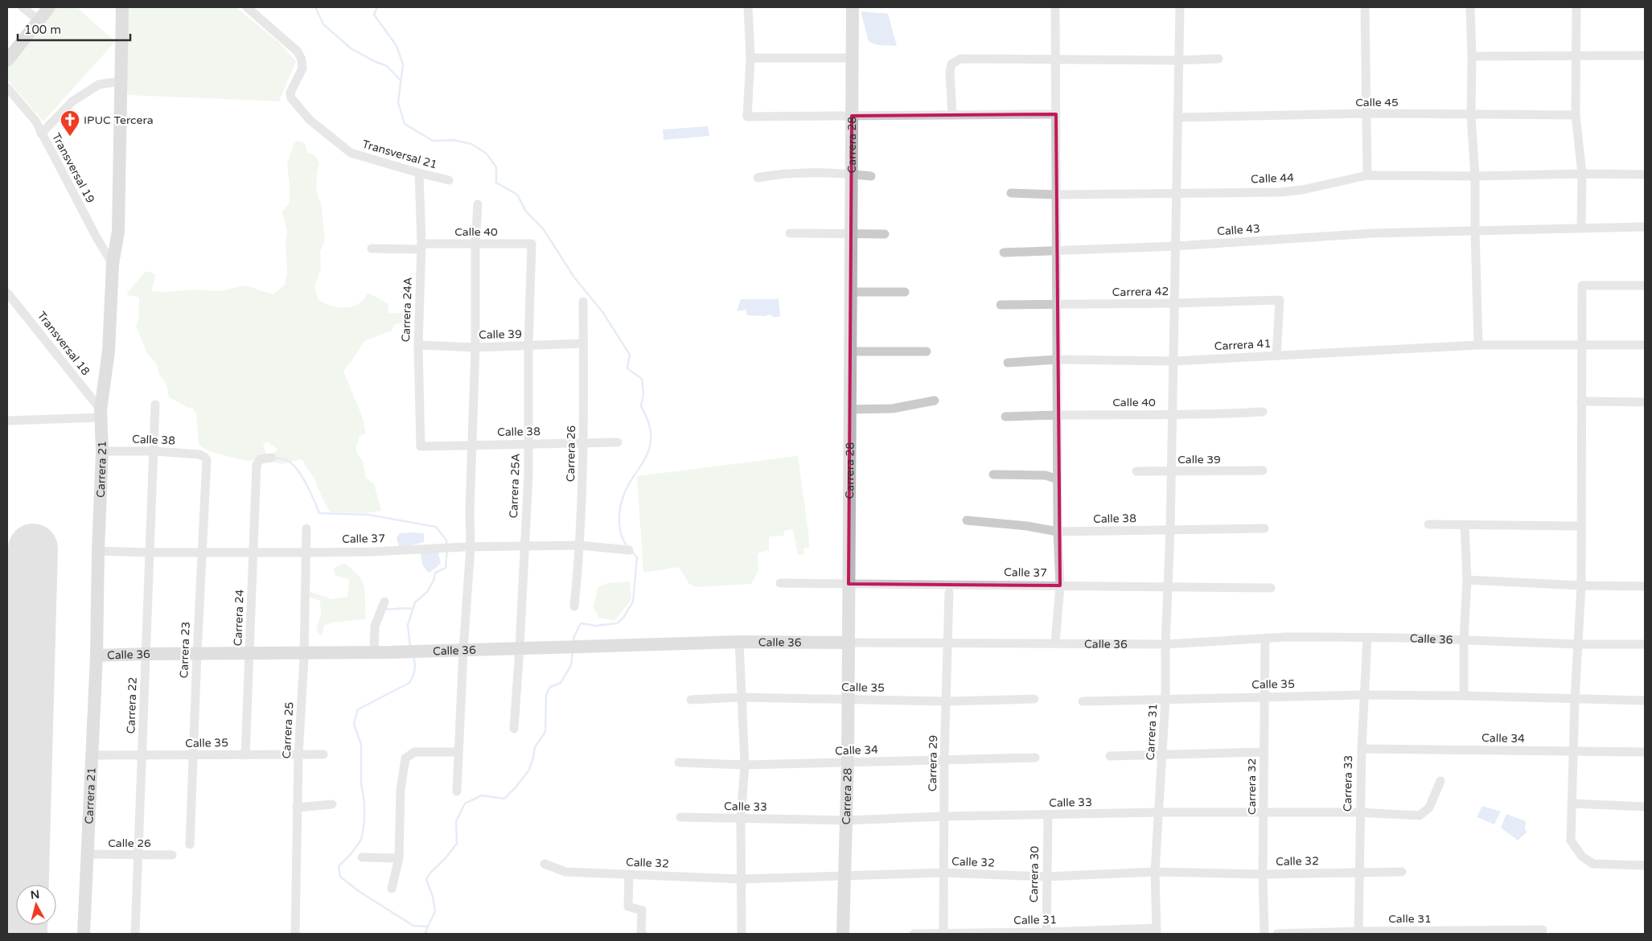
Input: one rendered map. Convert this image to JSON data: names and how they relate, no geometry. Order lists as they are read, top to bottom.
{
  "streets": {
    "street": [
      "Calle 45",
      "Carrera 28",
      "Transversal 21",
      "Transversal 19",
      "Calle 44",
      "Calle 43",
      "Calle 40",
      "Carrera 42",
      "Carrera 24A",
      "Calle 39",
      "Transversal 18",
      "Carrera 41",
      "Calle 38",
      "Carrera 26",
      "Carrera 21",
      "Carrera 25A",
      "Calle 37",
      "Carrera 24",
      "Calle 36",
      "Carrera 23",
      "Calle 35",
      "Carrera 22",
      "Carrera 25",
      "Carrera 31",
      "Calle 34",
      "Carrera 29",
      "Carrera 33",
      "Carrera 32",
      "Calle 33",
      "Calle 26",
      "Calle 32",
      "Carrera 30",
      "Calle 31"
    ]
  },
  "crossings": [
    ["Calle 45", "Carrera 31"],
    ["Carrera 28", "Calle 37"],
    ["Carrera 28", "Calle 36"],
    ["Carrera 28", "Calle 35"],
    ["Carrera 28", "Calle 34"],
    ["Carrera 28", "Calle 33"],
    ["Carrera 28", "Calle 32"],
    ["Transversal 21", "Carrera 24A"],
    ["Transversal 19", "Carrera 21"],
    ["Calle 44", "Carrera 31"],
    ["Calle 43", "Carrera 31"],
    ["Calle 40", "Carrera 24A"],
    ["Calle 40", "Carrera 25A"],
    ["Calle 40", "Carrera 31"],
    ["Carrera 42", "Carrera 41"],
    ["Carrera 42", "Carrera 31"],
    ["Carrera 24A", "Calle 39"],
    ["Carrera 24A", "Calle 38"],
    ["Calle 39", "Carrera 26"],
    ["Calle 39", "Carrera 25A"],
    ["Calle 39", "Carrera 31"],
    ["Transversal 18", "Carrera 21"],
    ["Carrera 41", "Carrera 31"],
    ["Calle 38", "Carrera 26"],
    ["Calle 38", "Carrera 21"],
    ["Calle 38", "Carrera 25A"],
    ["Calle 38", "Carrera 23"],
    ["Calle 38", "Carrera 22"],
    ["Calle 38", "Carrera 31"],
    ["Carrera 26", "Calle 37"],
    ["Carrera 21", "Calle 37"],
    ["Carrera 21", "Calle 36"],
    ["Carrera 21", "Calle 35"],
    ["Carrera 21", "Calle 26"],
    ["Carrera 25A", "Calle 37"],
    ["Carrera 25A", "Calle 36"],
    ["Calle 37", "Carrera 24"],
    ["Calle 37", "Carrera 23"],
    ["Calle 37", "Carrera 22"],
    ["Calle 37", "Carrera 25"],
    ["Calle 37", "Carrera 31"],
    ["Carrera 24", "Calle 36"],
    ["Carrera 24", "Calle 35"],
    ["Calle 36", "Carrera 23"],
    ["Calle 36", "Carrera 22"],
    ["Calle 36", "Carrera 25"],
    ["Calle 36", "Carrera 31"],
    ["Calle 36", "Carrera 29"],
    ["Calle 36", "Carrera 33"],
    ["Calle 36", "Carrera 32"],
    ["Carrera 23", "Calle 35"],
    ["Calle 35", "Carrera 22"],
    ["Calle 35", "Carrera 25"],
    ["Calle 35", "Carrera 31"],
    ["Calle 35", "Carrera 29"],
    ["Calle 35", "Carrera 33"],
    ["Calle 35", "Carrera 32"],
    ["Carrera 22", "Calle 26"],
    ["Carrera 31", "Calle 33"],
    ["Carrera 31", "Calle 32"],
    ["Carrera 31", "Calle 31"],
    ["Calle 34", "Carrera 29"],
    ["Calle 34", "Carrera 33"],
    ["Carrera 29", "Calle 33"],
    ["Carrera 29", "Calle 32"],
    ["Carrera 29", "Calle 31"],
    ["Carrera 33", "Calle 33"],
    ["Carrera 33", "Calle 32"],
    ["Carrera 33", "Calle 31"],
    ["Carrera 32", "Calle 33"],
    ["Carrera 32", "Calle 32"],
    ["Calle 33", "Carrera 30"],
    ["Calle 32", "Carrera 30"],
    ["Carrera 30", "Calle 31"]
  ],
  "places": {
    "church": ["IPUC Tercera"]
  },
  "scale_bar": "100 m",
  "north": "top"
}
